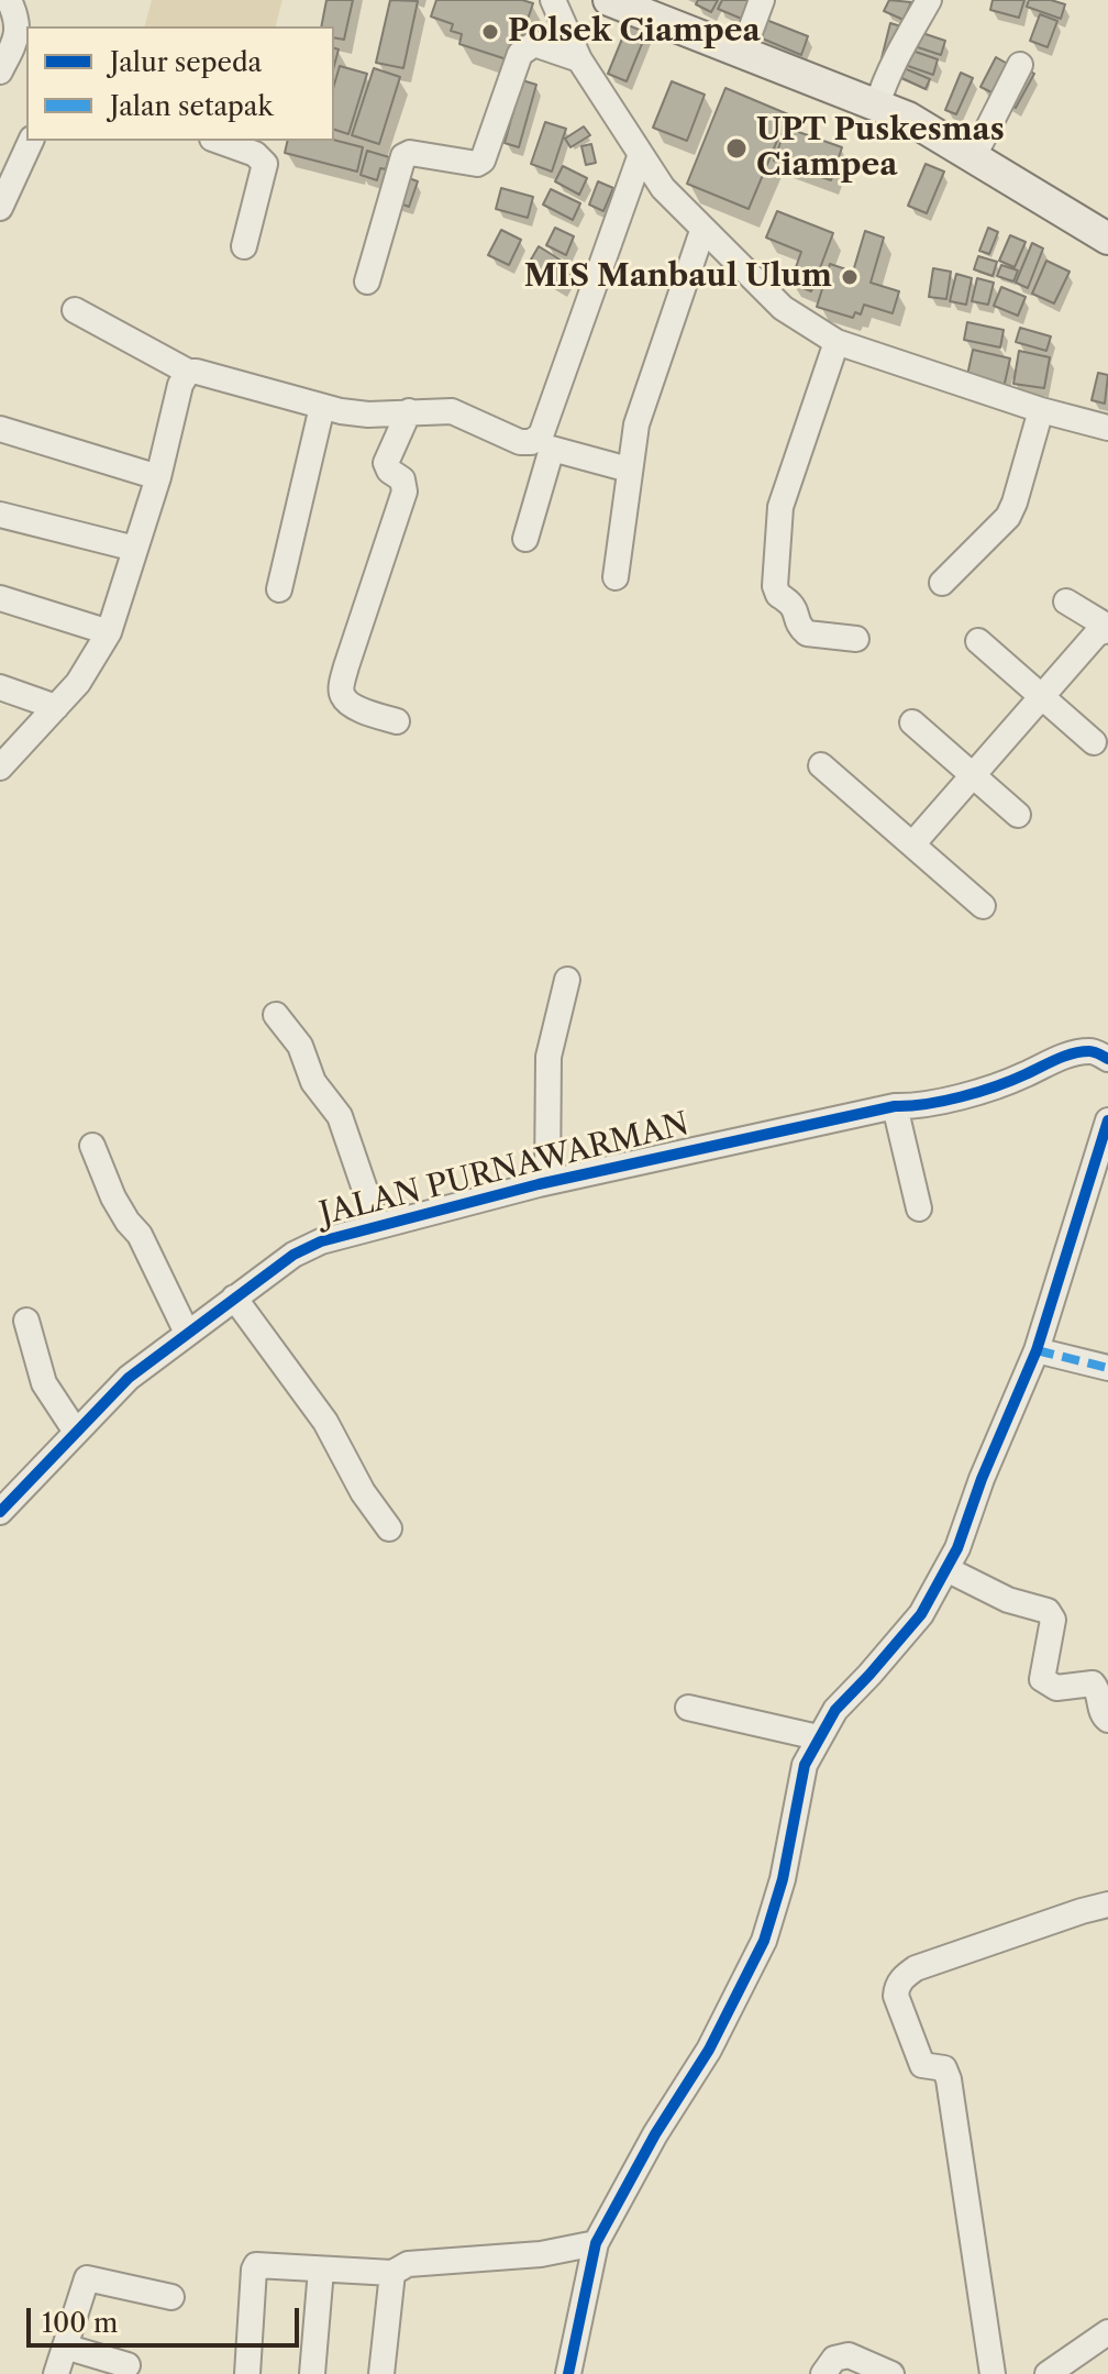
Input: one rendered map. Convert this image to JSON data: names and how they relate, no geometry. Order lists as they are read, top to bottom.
{
  "streets": {
    "street": ["JALAN PURNAWARMAN"]
  },
  "places": ["Polsek Ciampea", "UPT Puskesmas Ciampea", "MIS Manbaul Ulum"],
  "legend": ["Jalur sepeda", "Jalan setapak"],
  "scale_bar": "100 m"
}
